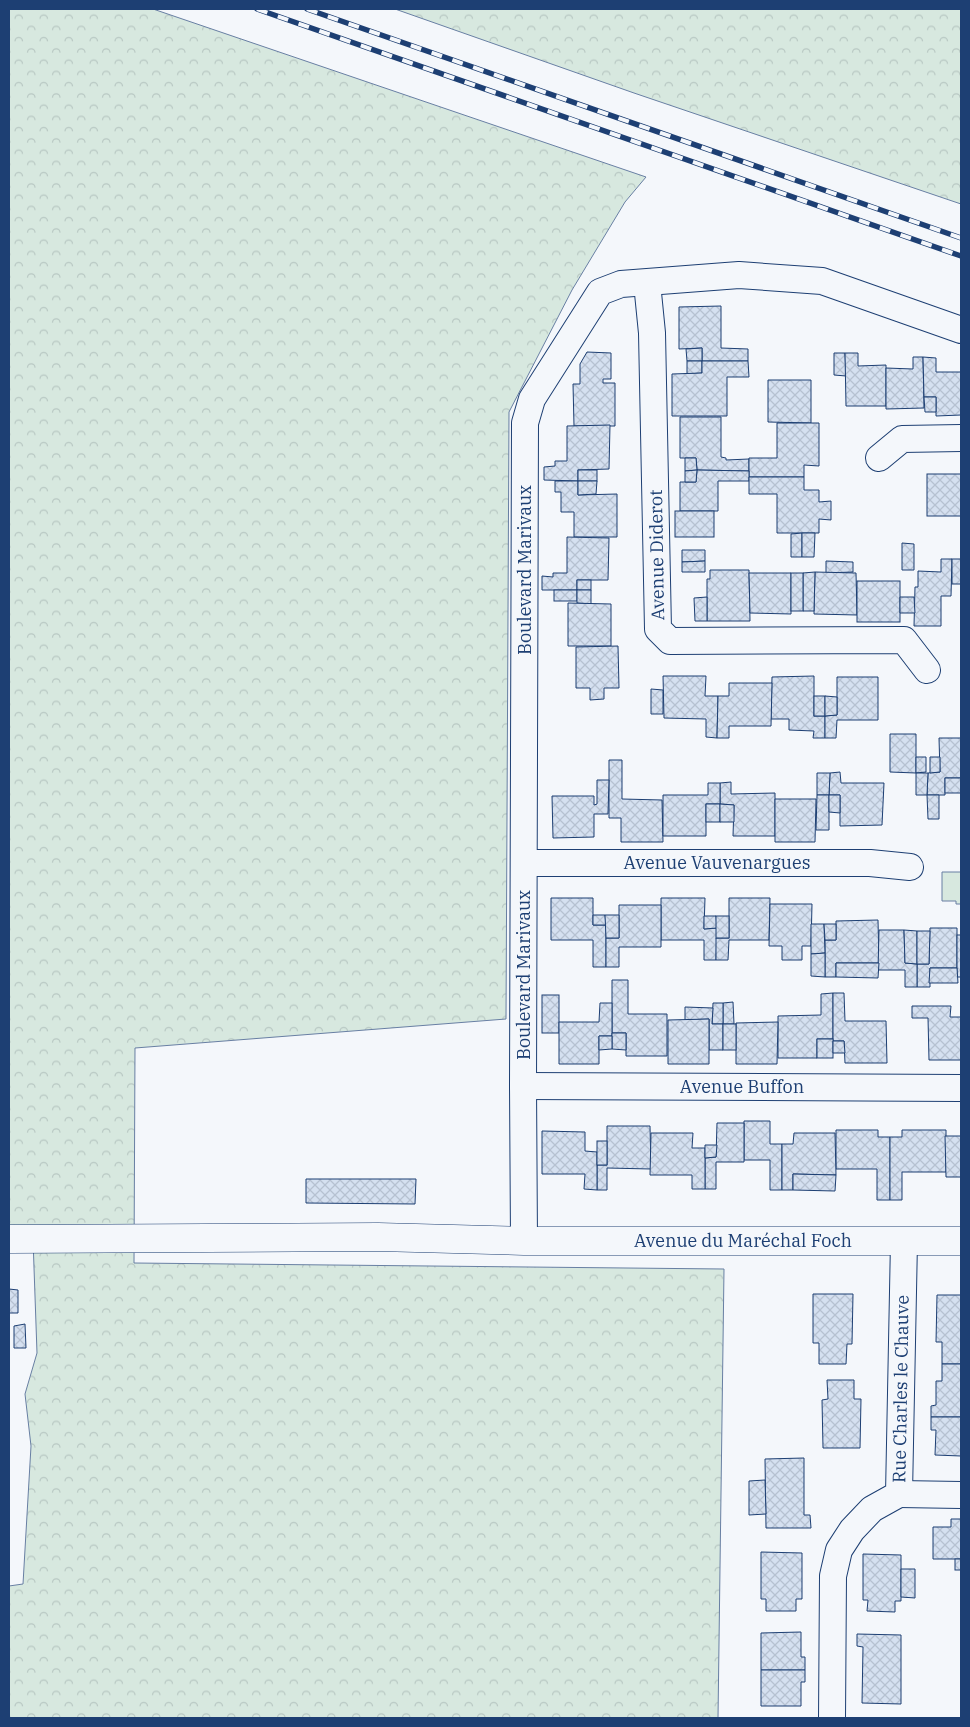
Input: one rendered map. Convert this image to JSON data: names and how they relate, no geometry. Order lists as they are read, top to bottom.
{
  "streets": {
    "main road": ["Avenue du Maréchal Foch"],
    "street": [
      "Avenue Diderot",
      "Boulevard Marivaux",
      "Avenue Vauvenargues",
      "Avenue Buffon",
      "Rue Charles le Chauve"
    ]
  },
  "crossings": [
    ["Avenue Diderot", "Boulevard Marivaux"],
    ["Boulevard Marivaux", "Avenue Vauvenargues"],
    ["Boulevard Marivaux", "Avenue Buffon"],
    ["Boulevard Marivaux", "Avenue du Maréchal Foch"],
    ["Avenue du Maréchal Foch", "Rue Charles le Chauve"]
  ]
}
